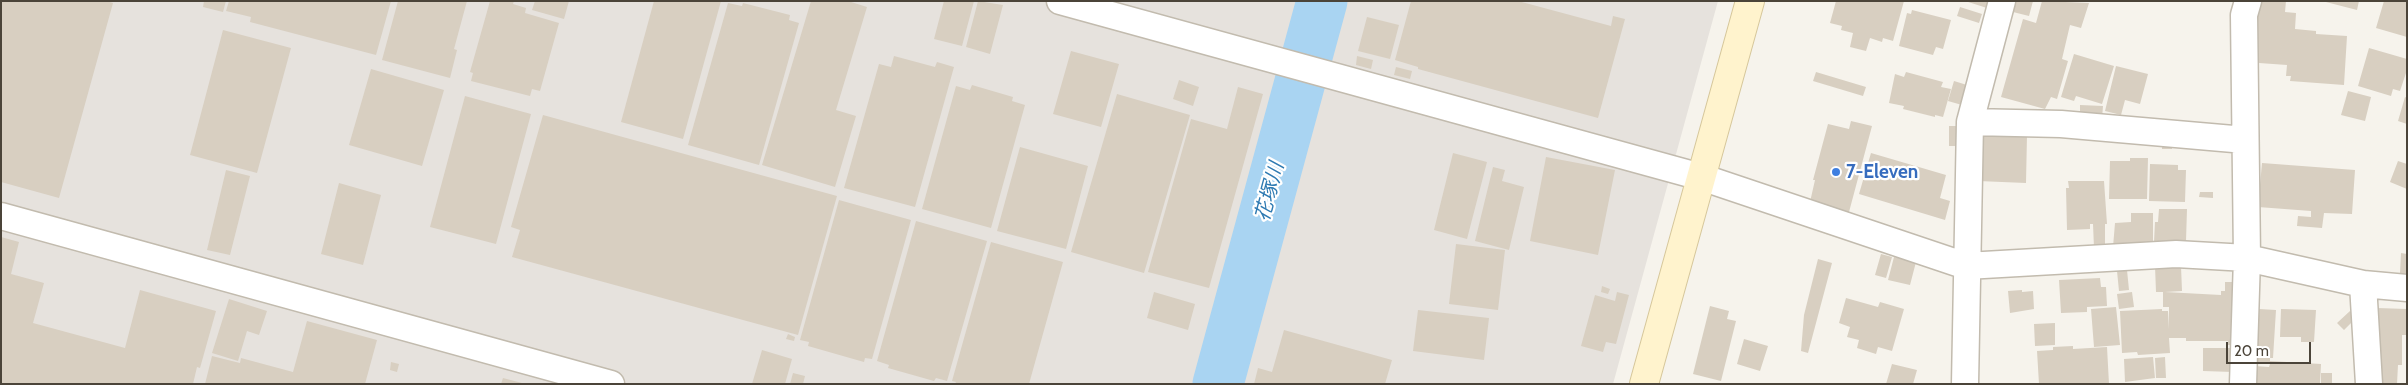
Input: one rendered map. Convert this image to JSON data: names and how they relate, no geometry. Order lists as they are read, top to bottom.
{
  "water": ["花塚川"],
  "places": ["7-Eleven"],
  "scale_bar": "20 m"
}
